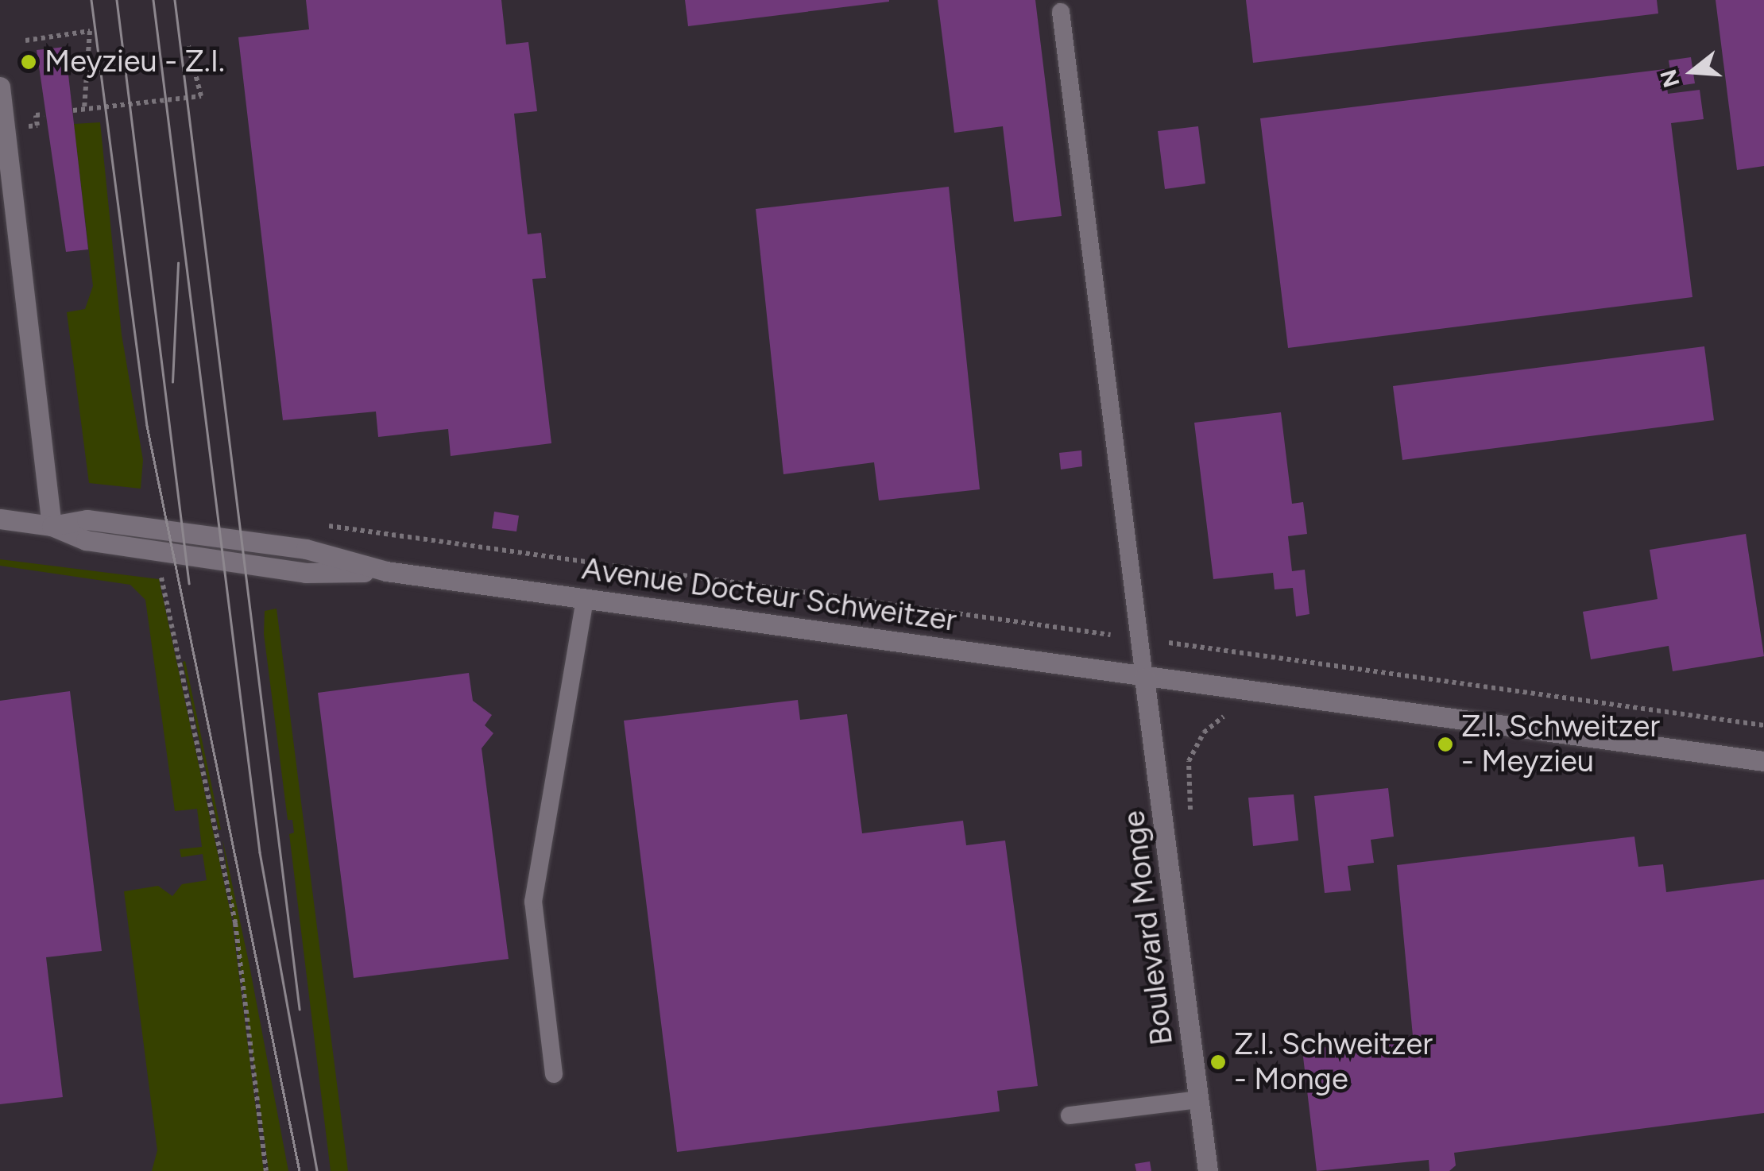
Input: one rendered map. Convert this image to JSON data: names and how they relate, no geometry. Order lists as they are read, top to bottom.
{
  "streets": {
    "street": ["Avenue Docteur Schweitzer", "Boulevard Monge"]
  },
  "crossings": [
    ["Avenue Docteur Schweitzer", "Boulevard Monge"]
  ],
  "places": ["Meyzieu - Z.I.", "Z.I. Schweitzer - Meyzieu", "Z.I. Schweitzer - Monge"],
  "north": "left"
}
